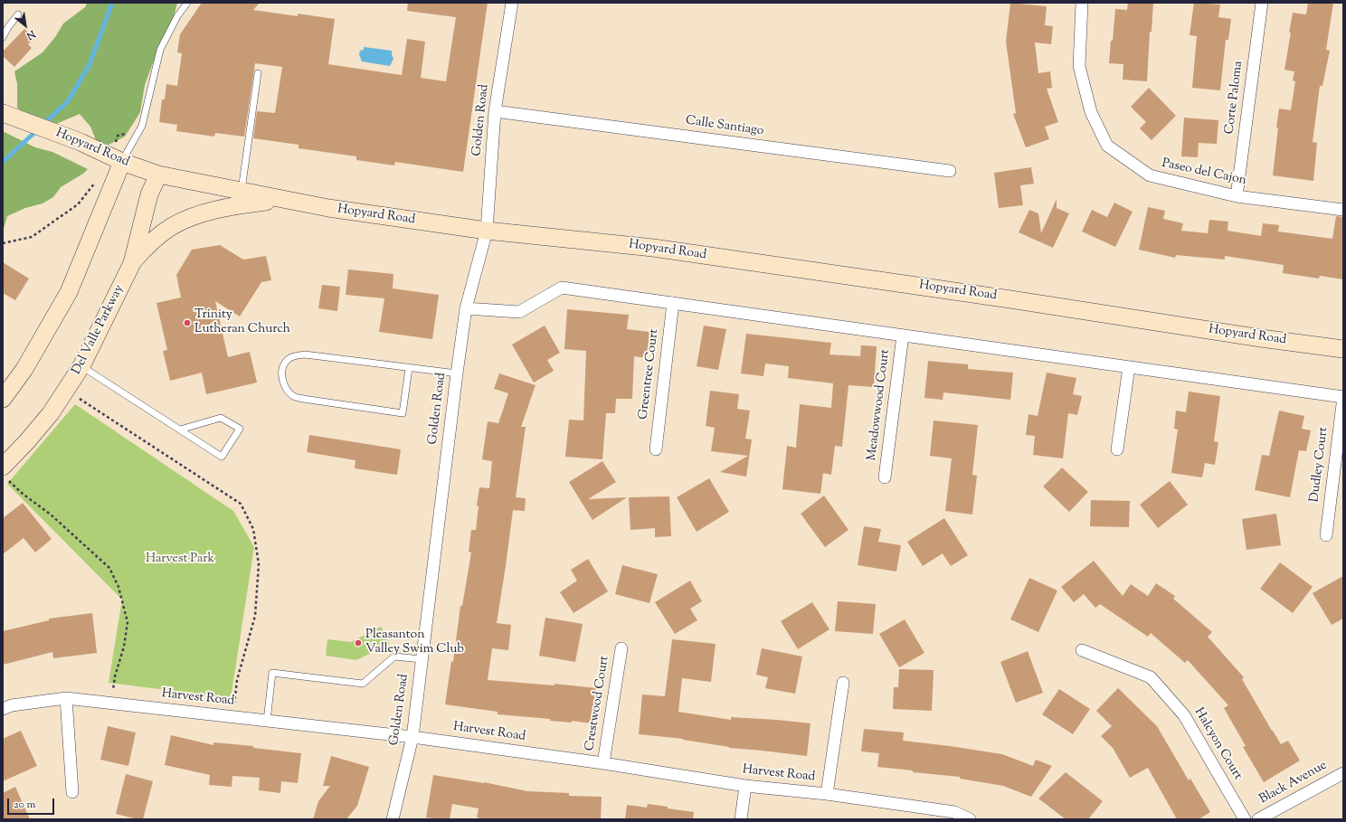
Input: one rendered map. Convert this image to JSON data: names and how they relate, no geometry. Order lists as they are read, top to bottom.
{
  "streets": {
    "main road": ["Hopyard Road", "Del Valle Parkway"],
    "street": [
      "Corte Paloma",
      "Golden Road",
      "Calle Santiago",
      "Paseo del Cajon",
      "Greentree Court",
      "Meadowwood Court",
      "Dudley Court",
      "Harvest Road",
      "Crestwood Court",
      "Halcyon Court",
      "Black Avenue"
    ]
  },
  "crossings": [
    ["Corte Paloma", "Paseo del Cajon"],
    ["Golden Road", "Calle Santiago"],
    ["Golden Road", "Hopyard Road"],
    ["Golden Road", "Harvest Road"],
    ["Hopyard Road", "Del Valle Parkway"],
    ["Harvest Road", "Crestwood Court"]
  ],
  "parks": ["Harvest Park"],
  "places": ["Trinity Lutheran Church", "Pleasanton Valley Swim Club"],
  "scale_bar": "20 m",
  "north": "bottom right"
}
